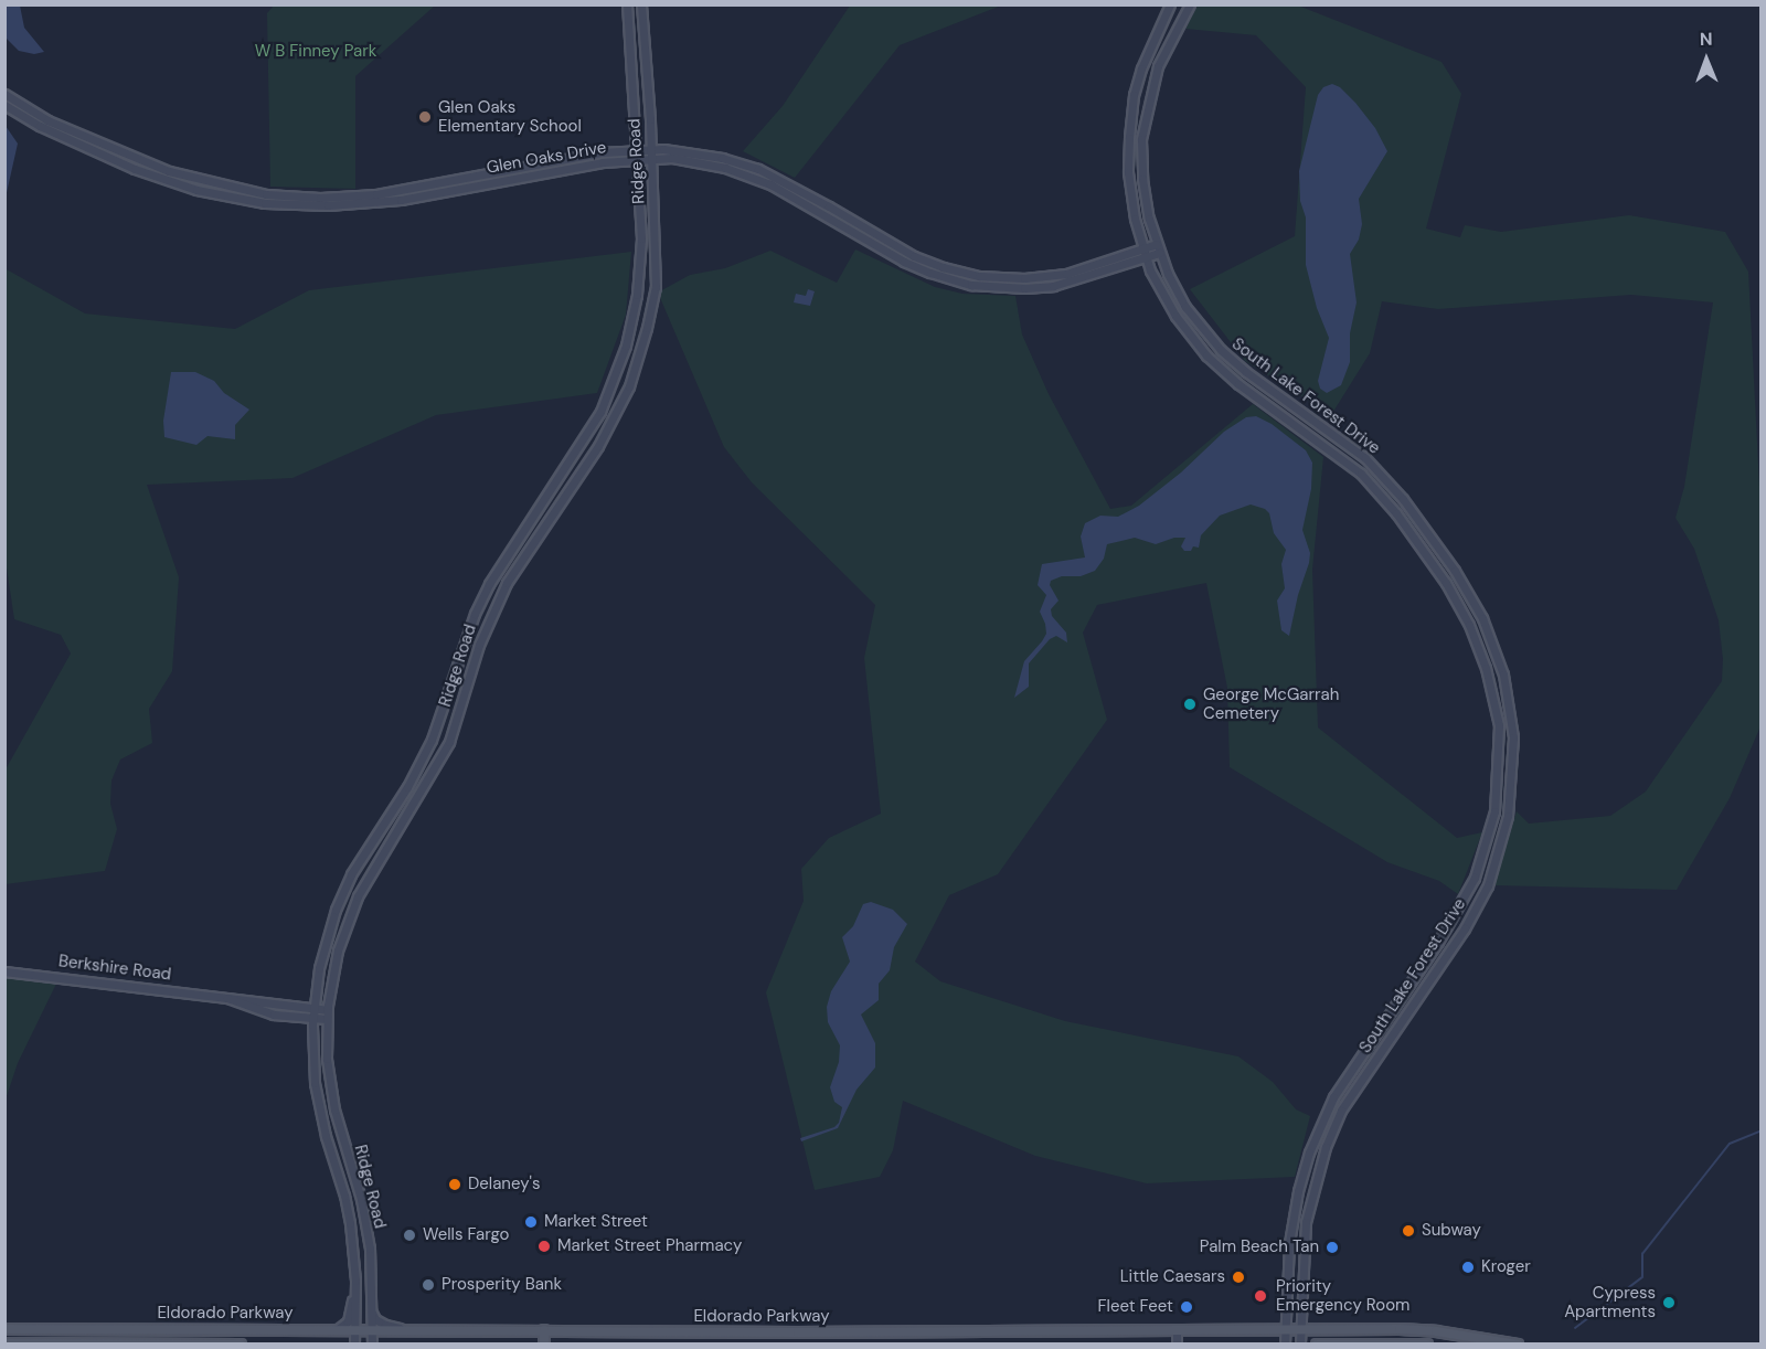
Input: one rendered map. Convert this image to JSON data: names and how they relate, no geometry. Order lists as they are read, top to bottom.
{
  "streets": {
    "main road": [
      "Glen Oaks Drive",
      "Ridge Road",
      "South Lake Forest Drive",
      "Berkshire Road",
      "Eldorado Parkway"
    ]
  },
  "crossings": [
    ["Glen Oaks Drive", "Ridge Road"],
    ["Glen Oaks Drive", "South Lake Forest Drive"],
    ["Ridge Road", "Berkshire Road"],
    ["Ridge Road", "Eldorado Parkway"],
    ["South Lake Forest Drive", "Eldorado Parkway"]
  ],
  "parks": ["W B Finney Park"],
  "places": [
    "Glen Oaks Elementary School",
    "George McGarrah Cemetery",
    "Delaney's",
    "Market Street",
    "Subway",
    "Wells Fargo",
    "Market Street Pharmacy",
    "Palm Beach Tan",
    "Kroger",
    "Little Caesars",
    "Prosperity Bank",
    "Priority Emergency Room",
    "Cypress Apartments",
    "Fleet Feet"
  ],
  "north": "top"
}
